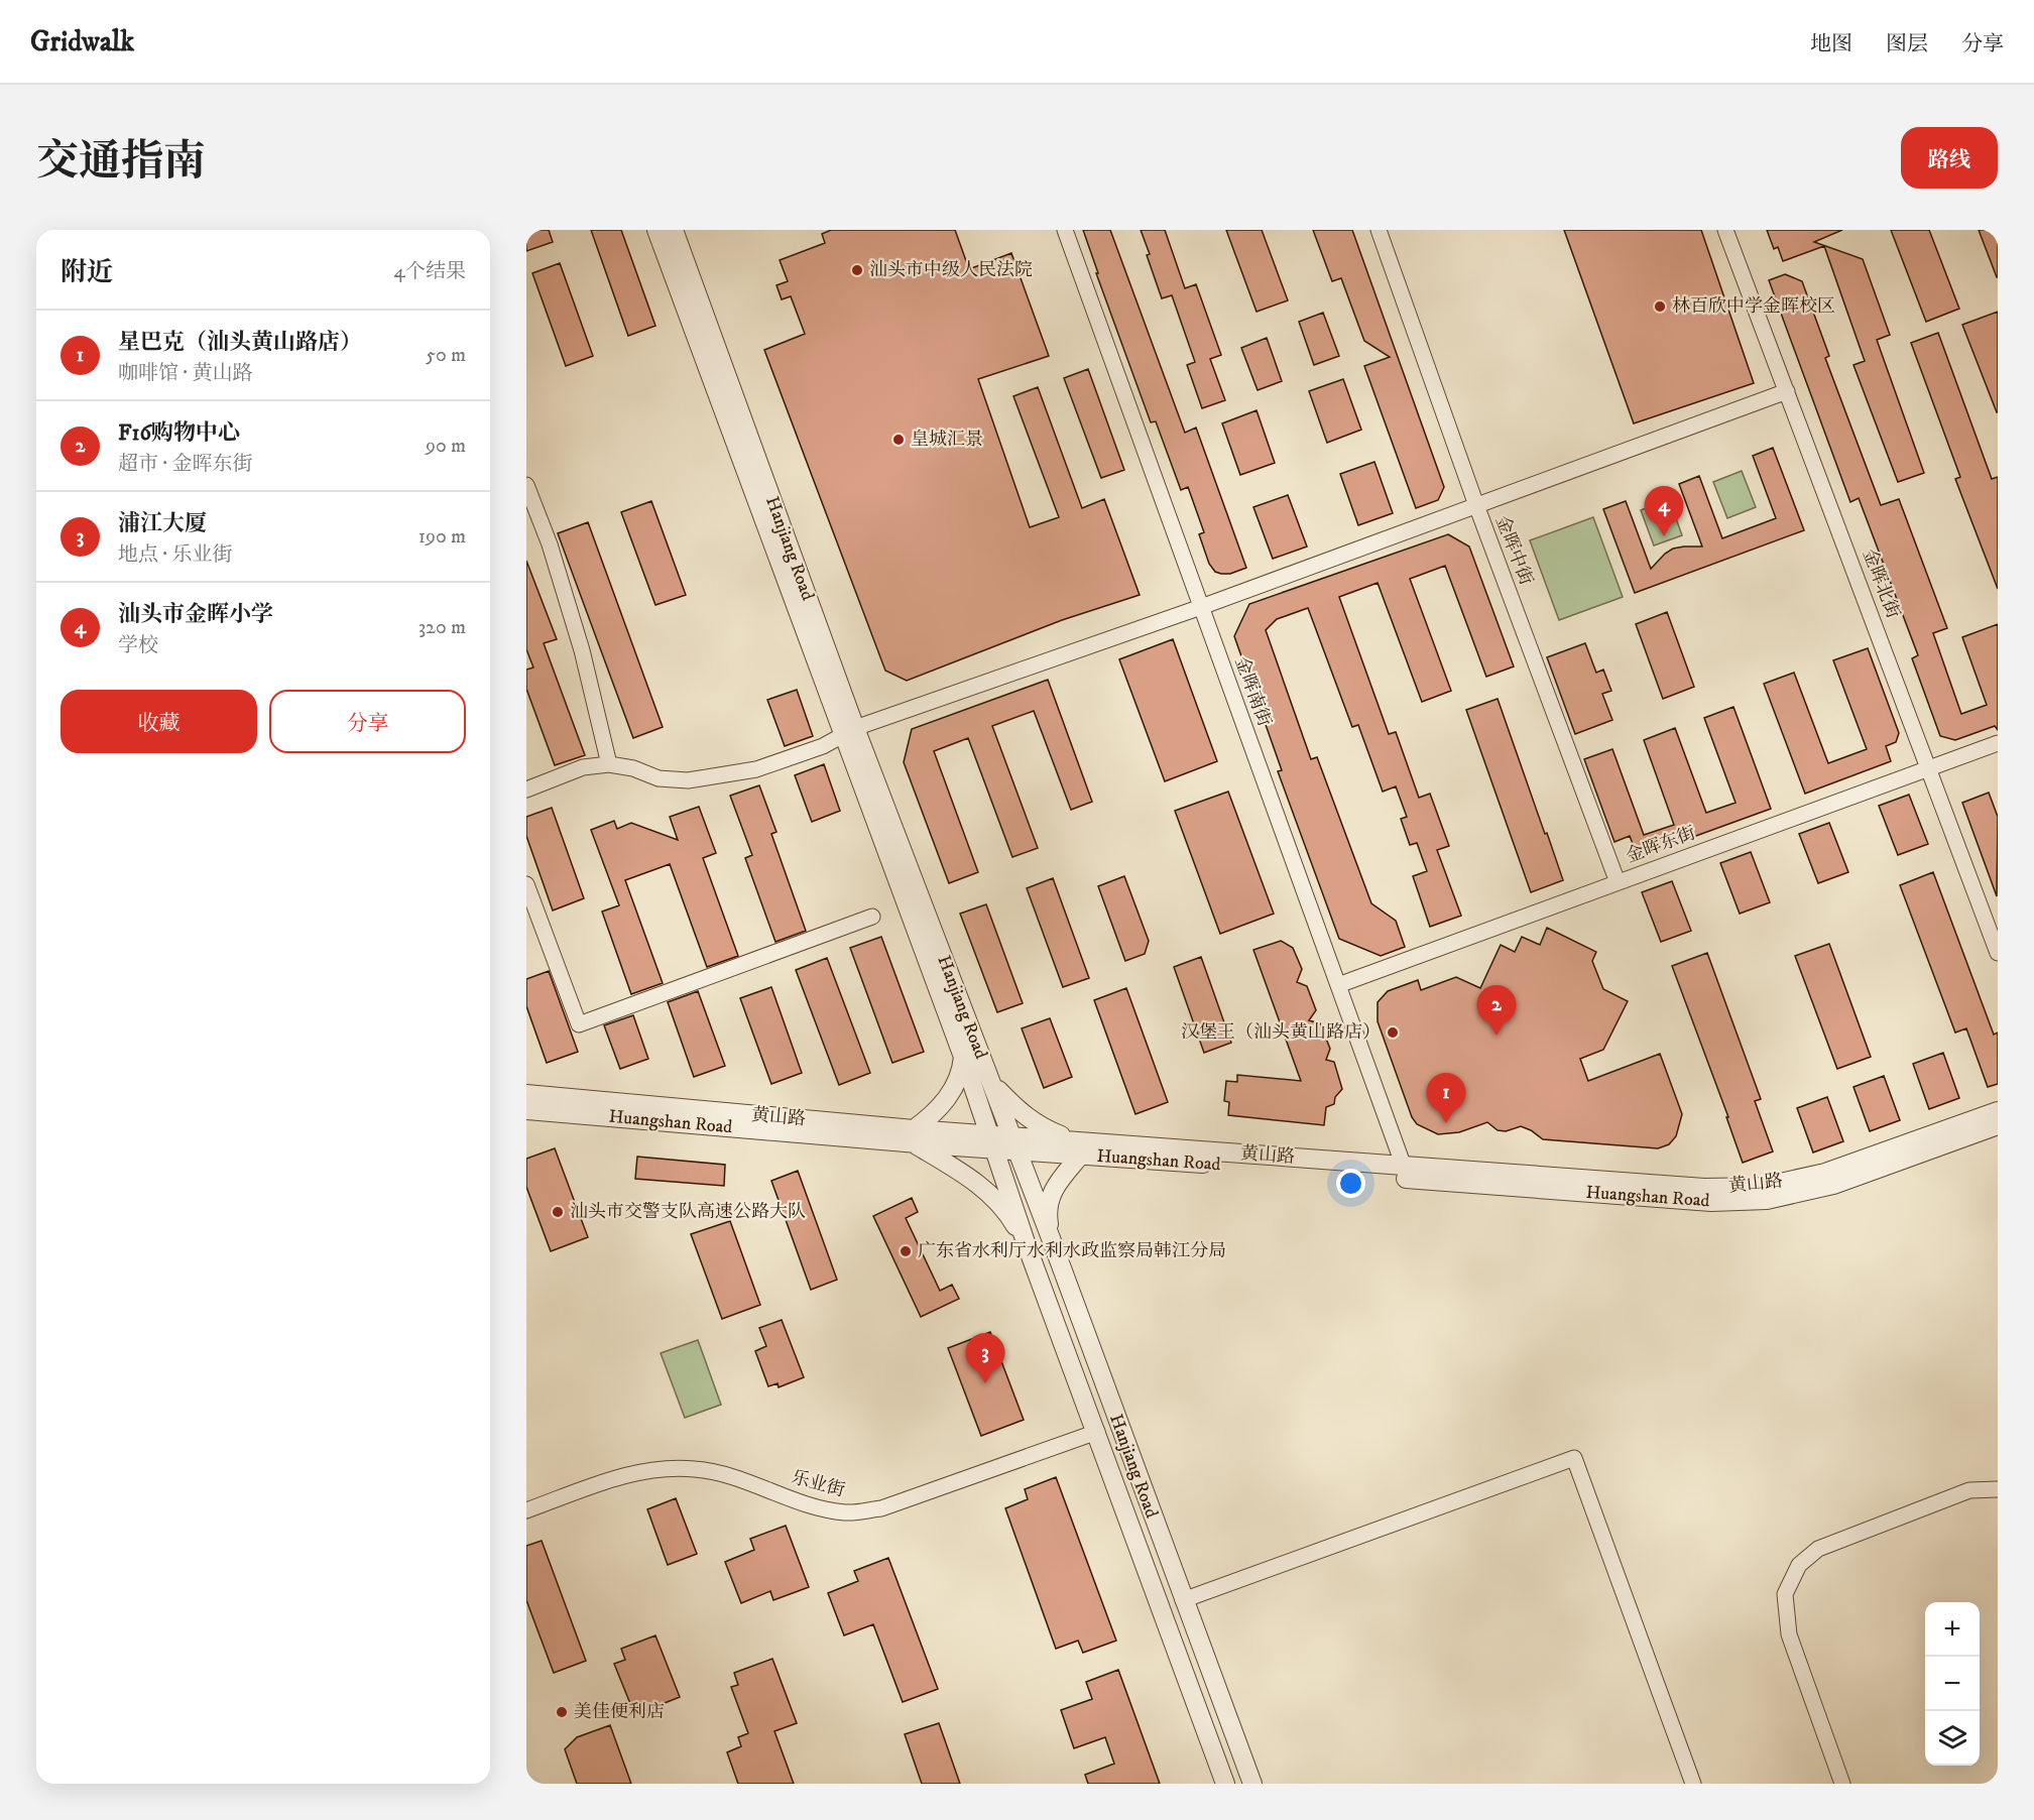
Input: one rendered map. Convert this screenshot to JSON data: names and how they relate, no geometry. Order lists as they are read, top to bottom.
{
  "streets": {
    "street": [
      "Hanjiang Road",
      "金晖中街",
      "金晖北街",
      "金晖南街",
      "金晖东街",
      "黄山路",
      "Huangshan Road",
      "乐业街"
    ]
  },
  "crossings": [
    ["Hanjiang Road", "Huangshan Road"],
    ["Hanjiang Road", "乐业街"],
    ["金晖中街", "金晖东街"],
    ["金晖北街", "金晖东街"],
    ["金晖南街", "金晖东街"],
    ["金晖南街", "黄山路"],
    ["黄山路", "Huangshan Road"]
  ],
  "places": [
    "汕头市中级人民法院",
    "林百欣中学金晖校区",
    "皇城汇景",
    "汉堡王（汕头黄山路店）",
    "汕头市交警支队高速公路大队",
    "广东省水利厅水利水政监察局韩江分局",
    "美佳便利店"
  ],
  "page": {
    "header": "Gridwalk",
    "nav": ["地图", "图层", "分享"],
    "title": "交通指南",
    "buttons": [
      "路线",
      ["收藏", "分享"]
    ],
    "heading": ["附近", "4个结果"],
    "list": [
      {
        "mark": "1",
        "name": "星巴克（汕头黄山路店）",
        "note": "咖啡馆 · 黄山路",
        "value": "50 m"
      },
      {
        "mark": "2",
        "name": "F16购物中心",
        "note": "超市 · 金晖东街",
        "value": "90 m"
      },
      {
        "mark": "3",
        "name": "浦江大厦",
        "note": "地点 · 乐业街",
        "value": "190 m"
      },
      {
        "mark": "4",
        "name": "汕头市金晖小学",
        "note": "学校",
        "value": "320 m"
      }
    ],
    "pins": [
      "4",
      "2",
      "1",
      "3"
    ],
    "map_buttons": ["+", "−"]
  }
}
